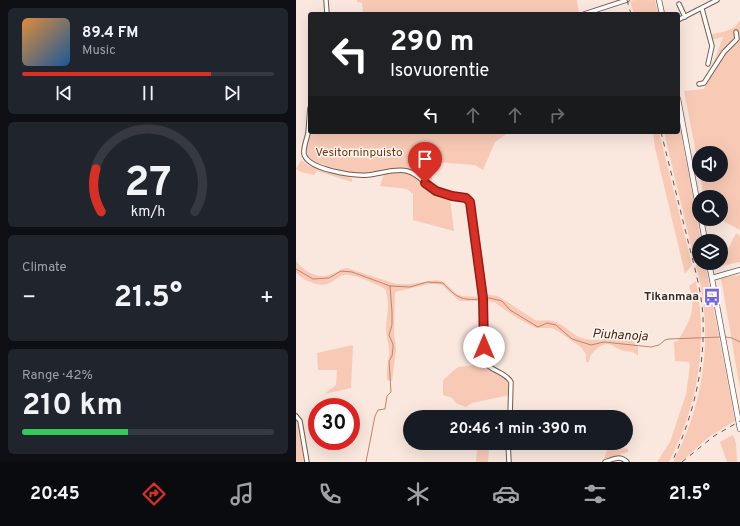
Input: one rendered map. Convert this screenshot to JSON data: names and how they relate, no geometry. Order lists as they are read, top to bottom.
{
  "water": ["Piuhanoja"],
  "parks": ["Vesitorninpuisto"],
  "places": {
    "bus stop": ["Tikanmaa"]
  },
  "page": {
    "turn": ["290 m", "Isovuorentie"],
    "song": ["89.4 FM", "Music"],
    "tile": [
      "Climate",
      ["Range · 42%", "210 km"]
    ],
    "heat": ["−", "21.5°", "+"],
    "limit": "30",
    "trip": "20:46 · 1 min · 390 m",
    "tabs": ["20:45", "21.5°"],
    "gauge": ["27", "km/h"]
  }
}
